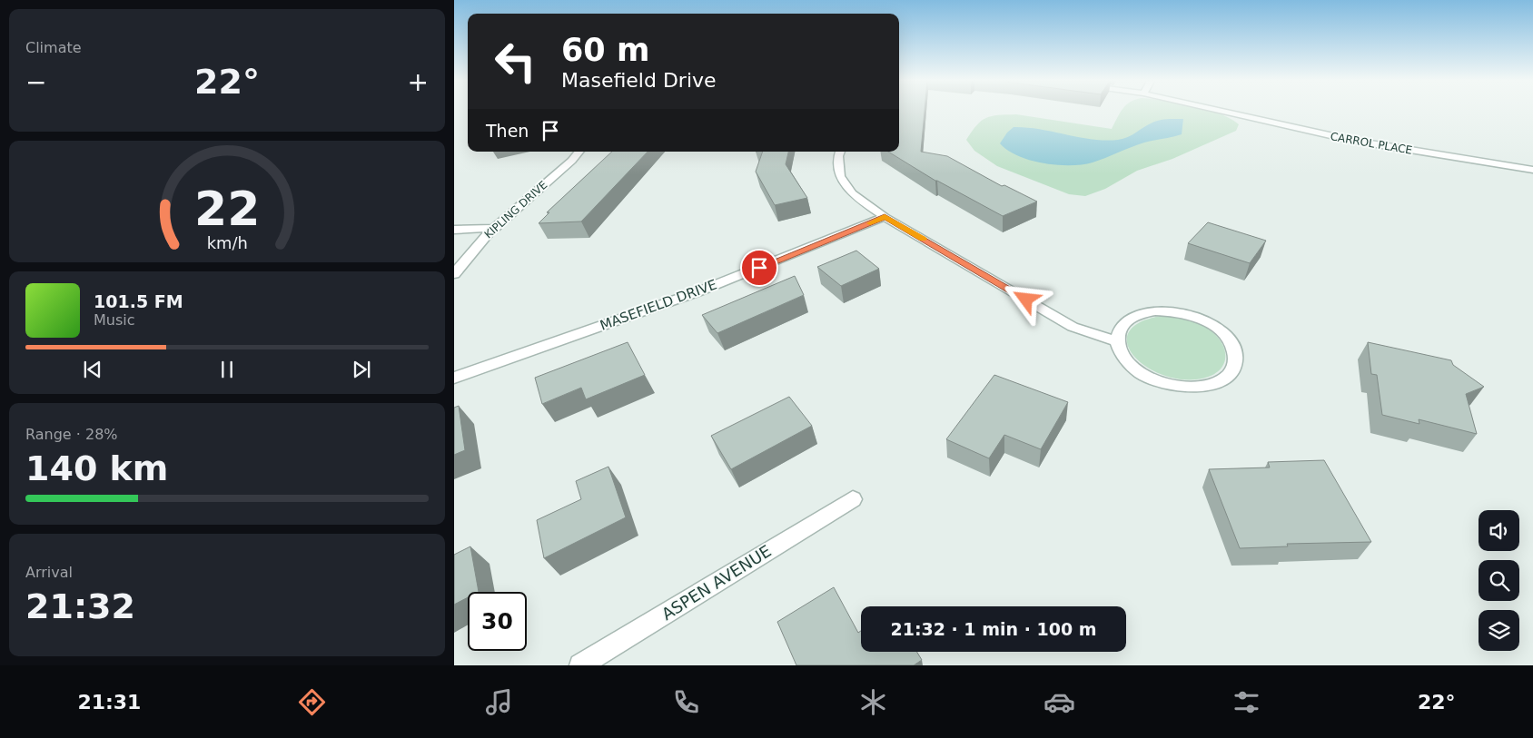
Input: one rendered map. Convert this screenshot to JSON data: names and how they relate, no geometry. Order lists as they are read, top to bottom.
{
  "streets": {
    "street": [
      "CARROL PLACE",
      "KIPLING DRIVE",
      "MASEFIELD DRIVE",
      "ASPEN AVENUE"
    ]
  },
  "page": {
    "tile": [
      "Climate",
      ["Range · 28%", "140 km"],
      ["Arrival", "21:32"]
    ],
    "turn": ["60 m", "Masefield Drive"],
    "heat": ["−", "22°", "+"],
    "then": "Then",
    "song": ["101.5 FM", "Music"],
    "limit": "30",
    "trip": "21:32 · 1 min · 100 m",
    "tabs": ["21:31", "22°"],
    "gauge": ["22", "km/h"]
  }
}
